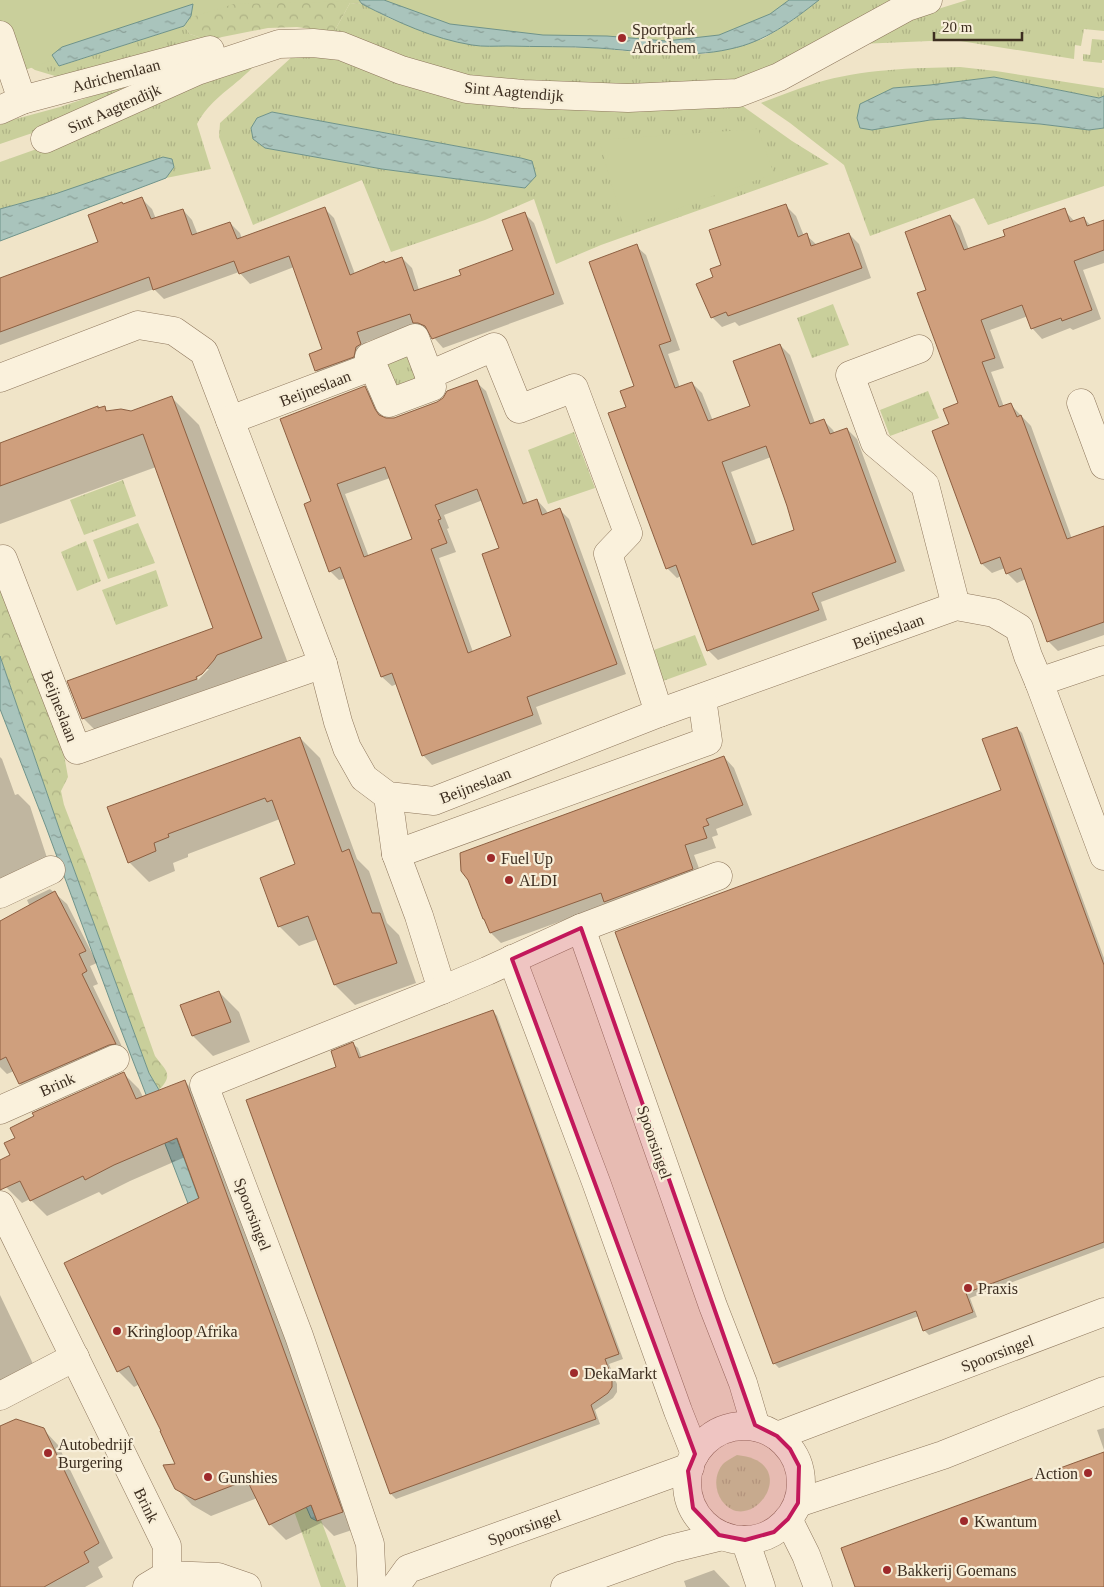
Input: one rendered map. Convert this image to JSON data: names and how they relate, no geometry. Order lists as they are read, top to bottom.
{
  "streets": {
    "street": [
      "Adrichemlaan",
      "Sint Aagtendijk",
      "Beijneslaan",
      "Brink",
      "Spoorsingel"
    ]
  },
  "crossings": [
    ["Adrichemlaan", "Sint Aagtendijk"]
  ],
  "places": [
    "Sportpark Adrichem",
    "Fuel Up",
    "ALDI",
    "Praxis",
    "Kringloop Afrika",
    "DekaMarkt",
    "Autobedrijf Burgering",
    "Action",
    "Gunshies",
    "Kwantum",
    "Bakkerij Goemans"
  ],
  "scale_bar": "20 m"
}
